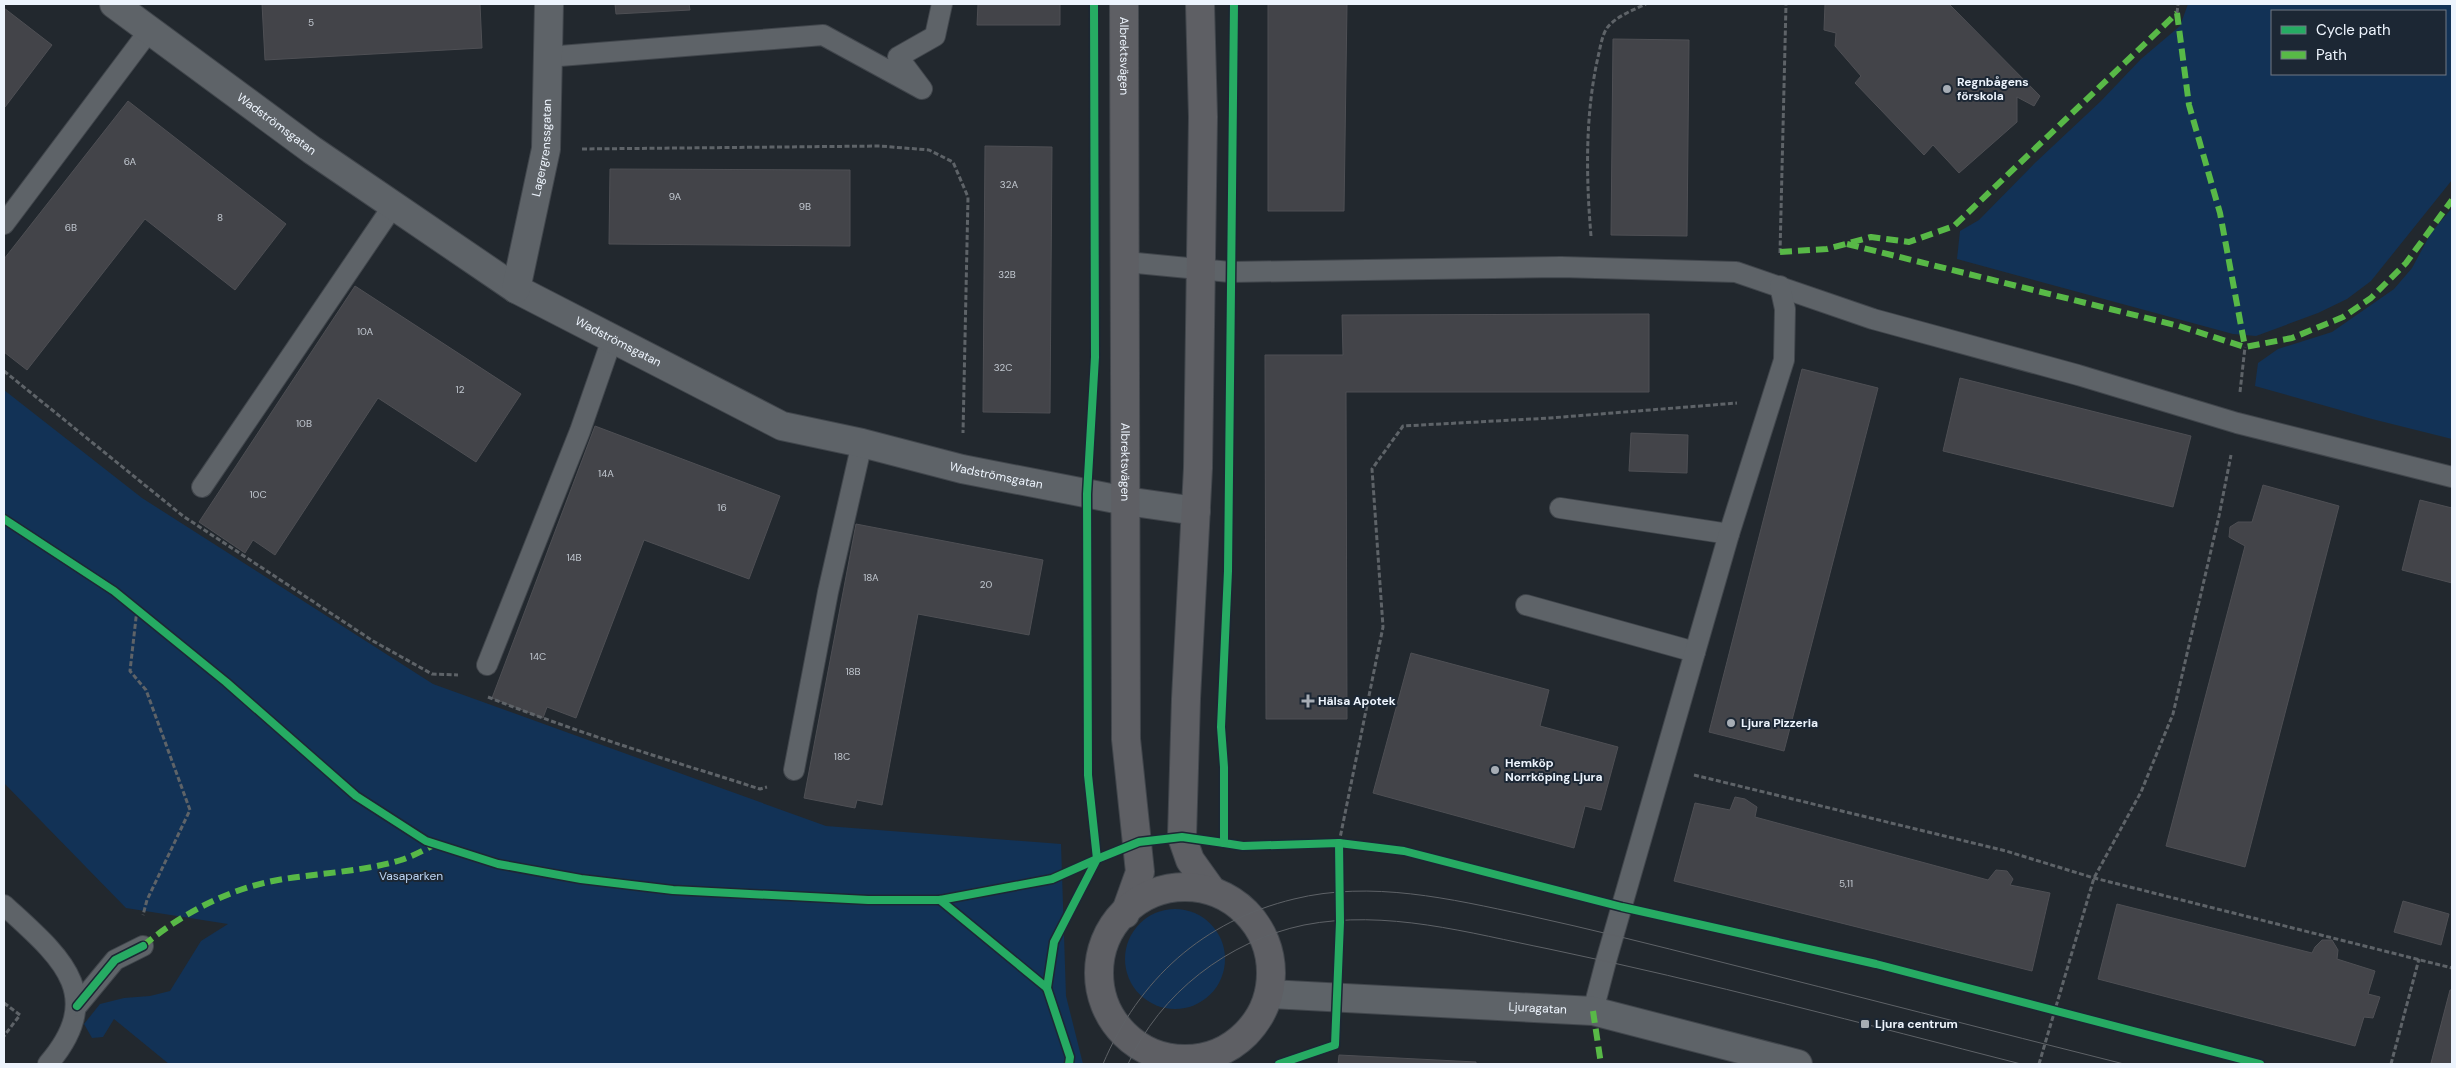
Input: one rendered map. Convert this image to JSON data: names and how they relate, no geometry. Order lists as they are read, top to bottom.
{
  "streets": {
    "main road": ["Albrektsvägen"],
    "street": ["Wadströmsgatan", "Lagergrenssgatan", "Ljuragatan"]
  },
  "crossings": [
    ["Albrektsvägen", "Wadströmsgatan"],
    ["Albrektsvägen", "Ljuragatan"],
    ["Wadströmsgatan", "Lagergrenssgatan"]
  ],
  "parks": ["Vasaparken"],
  "places": {
    "other": ["Regnbågens förskola", "Ljura Pizzeria", "Hemköp Norrköping Ljura"],
    "health": ["Hälsa Apotek"],
    "transit": ["Ljura centrum"]
  },
  "house_numbers": [
    "5",
    "6A",
    "32A",
    "9A",
    "9B",
    "8",
    "6B",
    "32B",
    "10A",
    "32C",
    "12",
    "10B",
    "14A",
    "10C",
    "16",
    "14B",
    "18A",
    "20",
    "14C",
    "18B",
    "18C",
    "5,11"
  ],
  "legend": ["Cycle path", "Path"]
}
